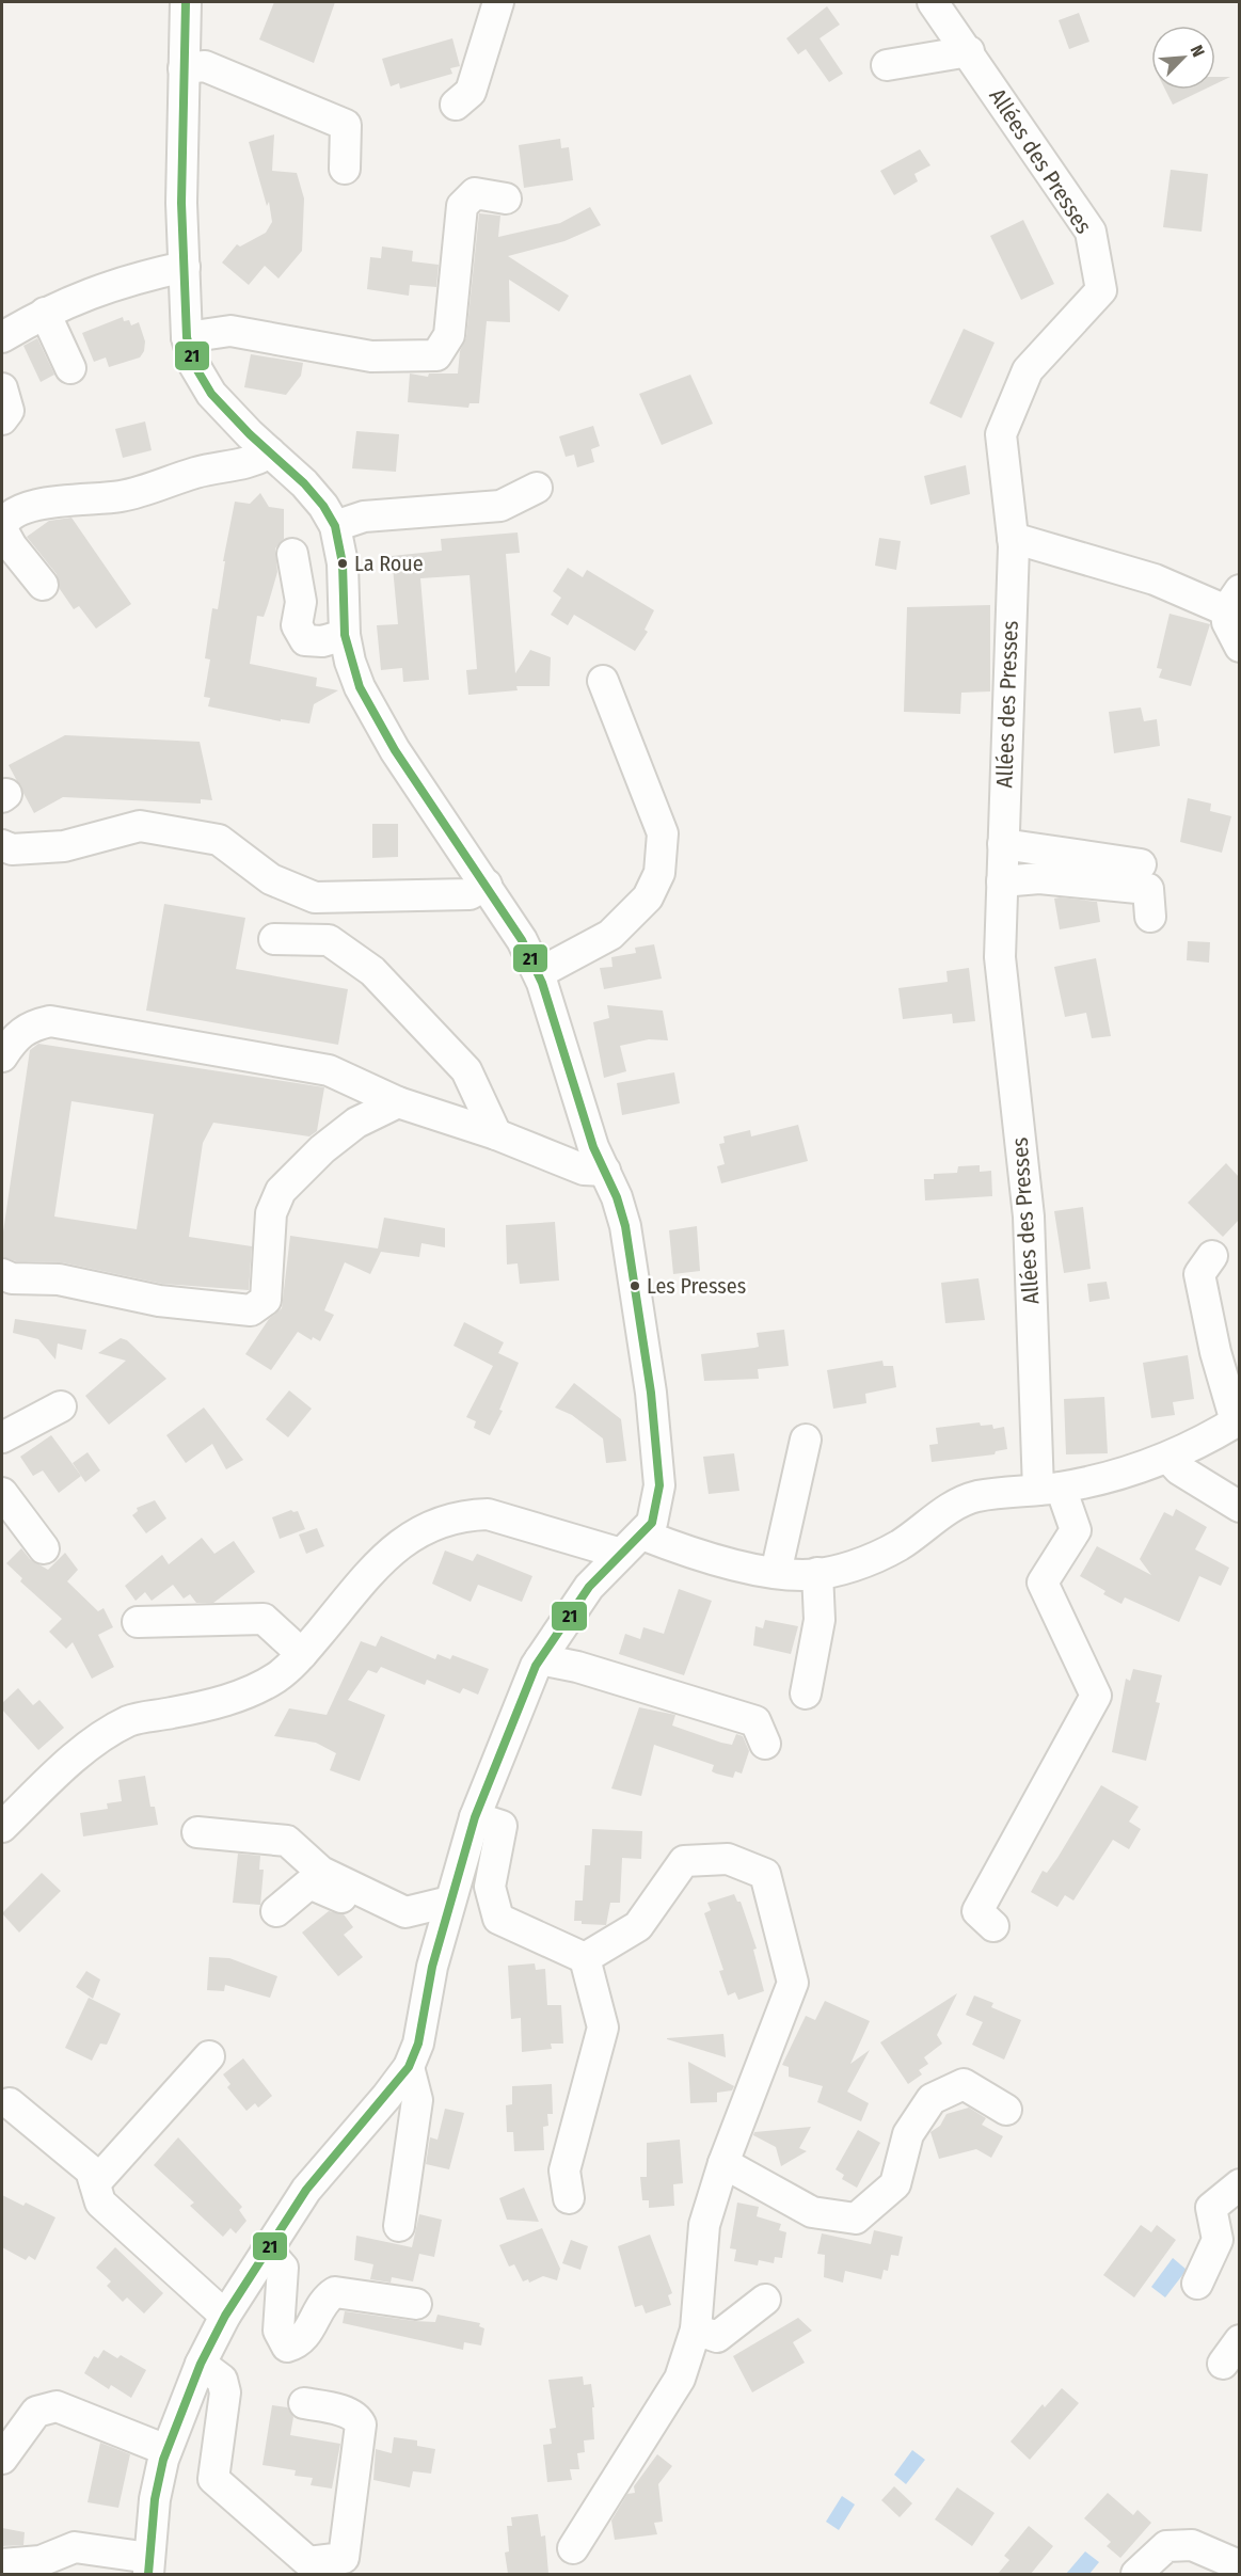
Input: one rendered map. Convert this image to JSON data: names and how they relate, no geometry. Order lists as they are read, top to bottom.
{
  "streets": {
    "street": ["Allées des Presses"]
  },
  "places": ["La Roue", "Les Presses"],
  "lines": ["transit line 21"],
  "north": "top right"
}
